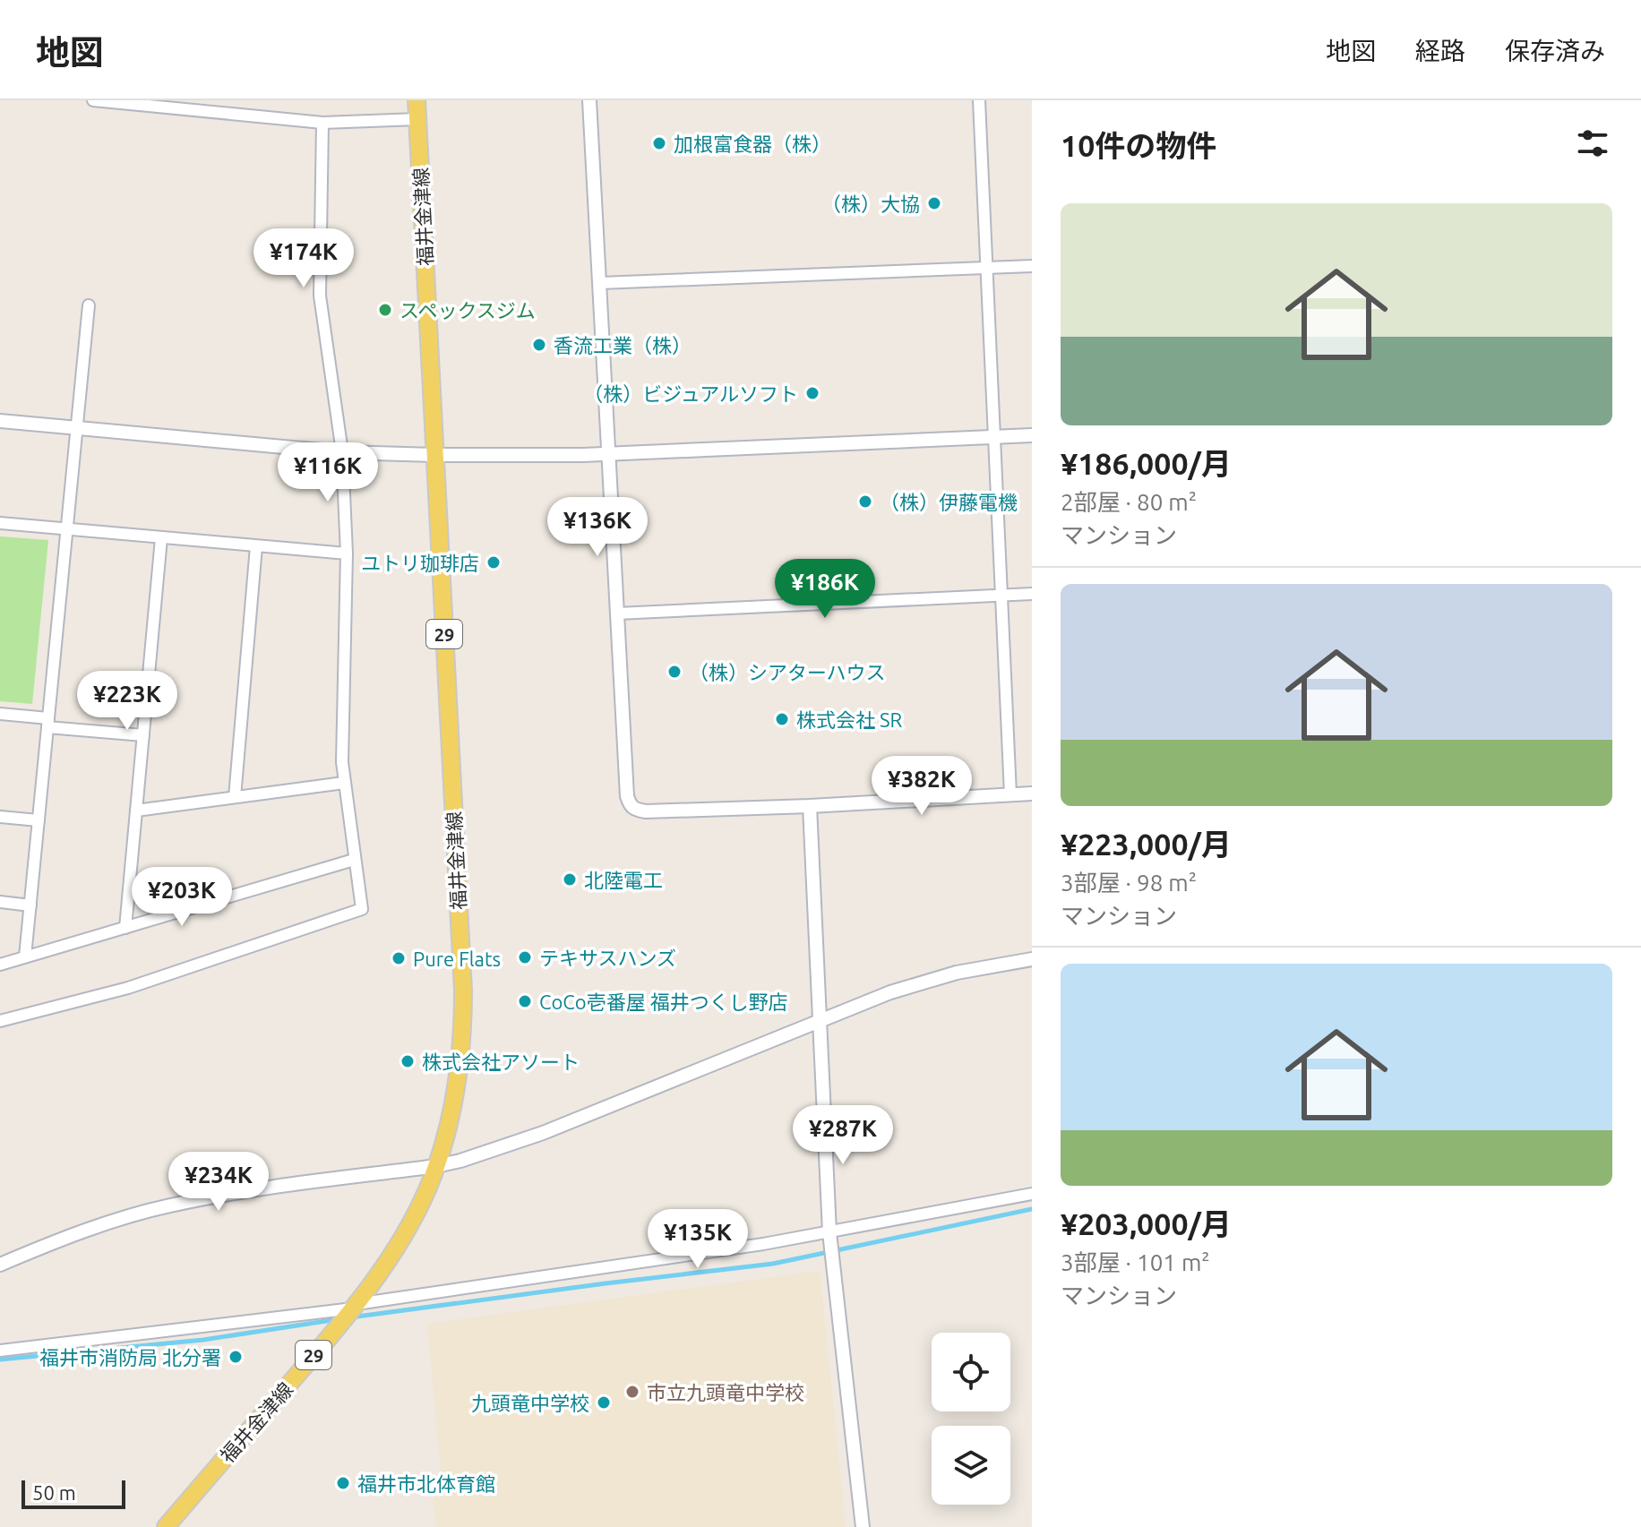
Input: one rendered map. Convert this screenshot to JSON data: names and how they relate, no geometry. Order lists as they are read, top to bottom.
{
  "streets": {
    "main road": ["福井金津線", "29"]
  },
  "places": [
    "加根富食器（株）",
    "（株）大協",
    "スペックスジム",
    "香流工業（株）",
    "（株）ビジュアルソフト",
    "（株）伊藤電機",
    "ユトリ珈琲店",
    "（株）シアターハウス",
    "株式会社 SR",
    "北陸電工",
    "テキサスハンズ",
    "Pure Flats",
    "CoCo壱番屋 福井つくし野店",
    "株式会社アソート",
    "福井市消防局 北分署",
    "市立九頭竜中学校",
    "九頭竜中学校",
    "福井市北体育館"
  ],
  "scale_bar": "50 m",
  "page": {
    "header": "地図",
    "nav": ["地図", "経路", "保存済み"],
    "heading": "10件の物件",
    "list": [
      {
        "name": "¥186,000/月",
        "note": "2部屋 · 80 m² · マンション"
      },
      {
        "name": "¥223,000/月",
        "note": "3部屋 · 98 m² · マンション"
      },
      {
        "name": "¥203,000/月",
        "note": "3部屋 · 101 m² · マンション"
      }
    ],
    "price": [
      "¥174K",
      "¥116K",
      "¥136K",
      "¥186K",
      "¥223K",
      "¥382K",
      "¥203K",
      "¥287K",
      "¥234K",
      "¥135K"
    ],
    "scale": "50 m"
  }
}
